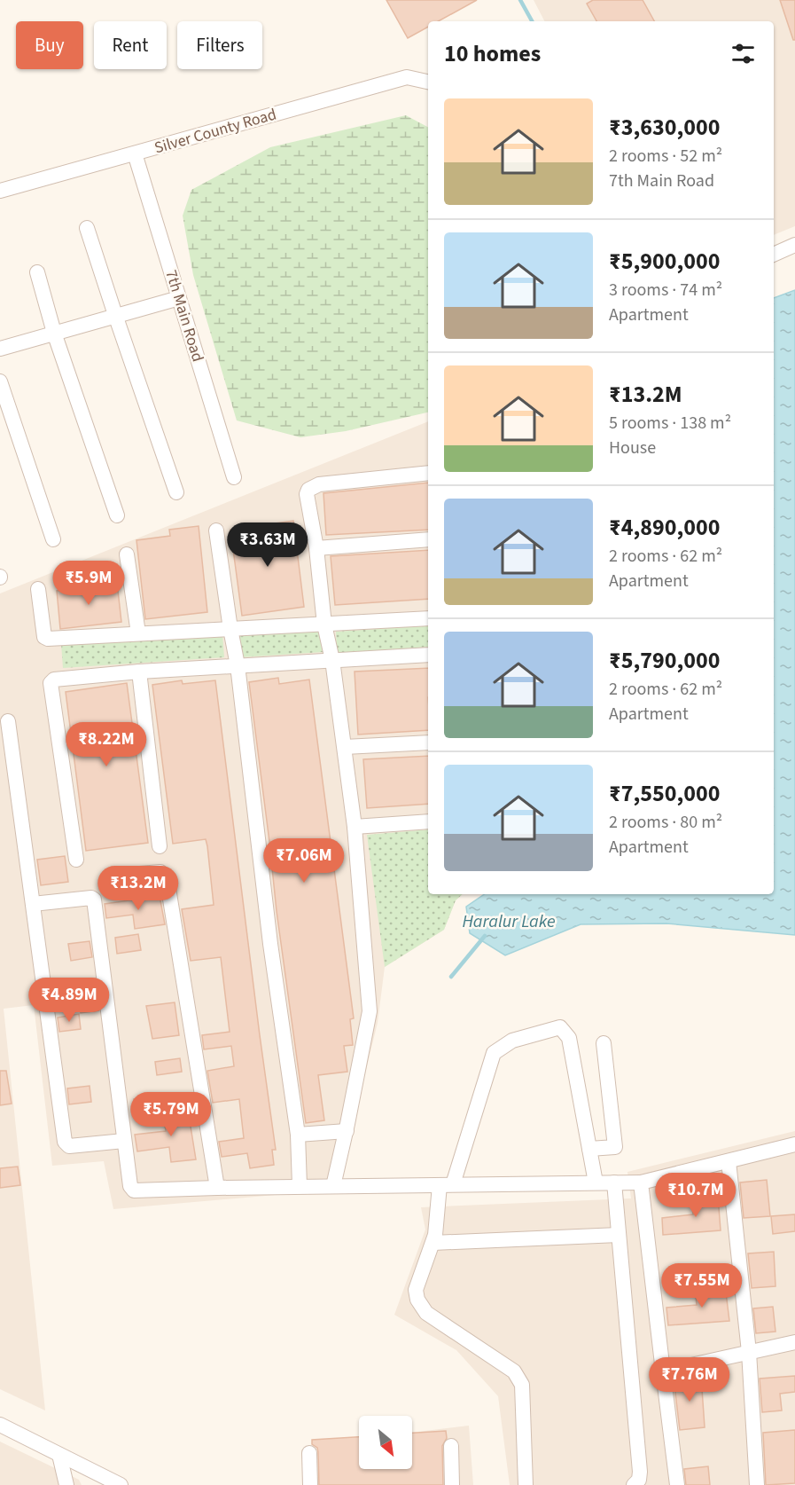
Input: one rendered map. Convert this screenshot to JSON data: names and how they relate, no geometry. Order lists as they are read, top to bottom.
{
  "streets": {
    "street": ["Silver County Road", "7th Main Road"]
  },
  "crossings": [
    ["Silver County Road", "7th Main Road"]
  ],
  "water": ["Haralur Lake"],
  "north": "bottom right",
  "page": {
    "chip": ["Buy", "Rent", "Filters"],
    "heading": "10 homes",
    "list": [
      {
        "name": "₹3,630,000",
        "note": "2 rooms · 52 m² · 7th Main Road"
      },
      {
        "name": "₹5,900,000",
        "note": "3 rooms · 74 m² · Apartment"
      },
      {
        "name": "₹13.2M",
        "note": "5 rooms · 138 m² · House"
      },
      {
        "name": "₹4,890,000",
        "note": "2 rooms · 62 m² · Apartment"
      },
      {
        "name": "₹5,790,000",
        "note": "2 rooms · 62 m² · Apartment"
      },
      {
        "name": "₹7,550,000",
        "note": "2 rooms · 80 m² · Apartment"
      }
    ],
    "price": [
      "₹3.63M",
      "₹5.9M",
      "₹8.22M",
      "₹7.06M",
      "₹13.2M",
      "₹4.89M",
      "₹5.79M",
      "₹10.7M",
      "₹7.55M",
      "₹7.76M"
    ]
  }
}
